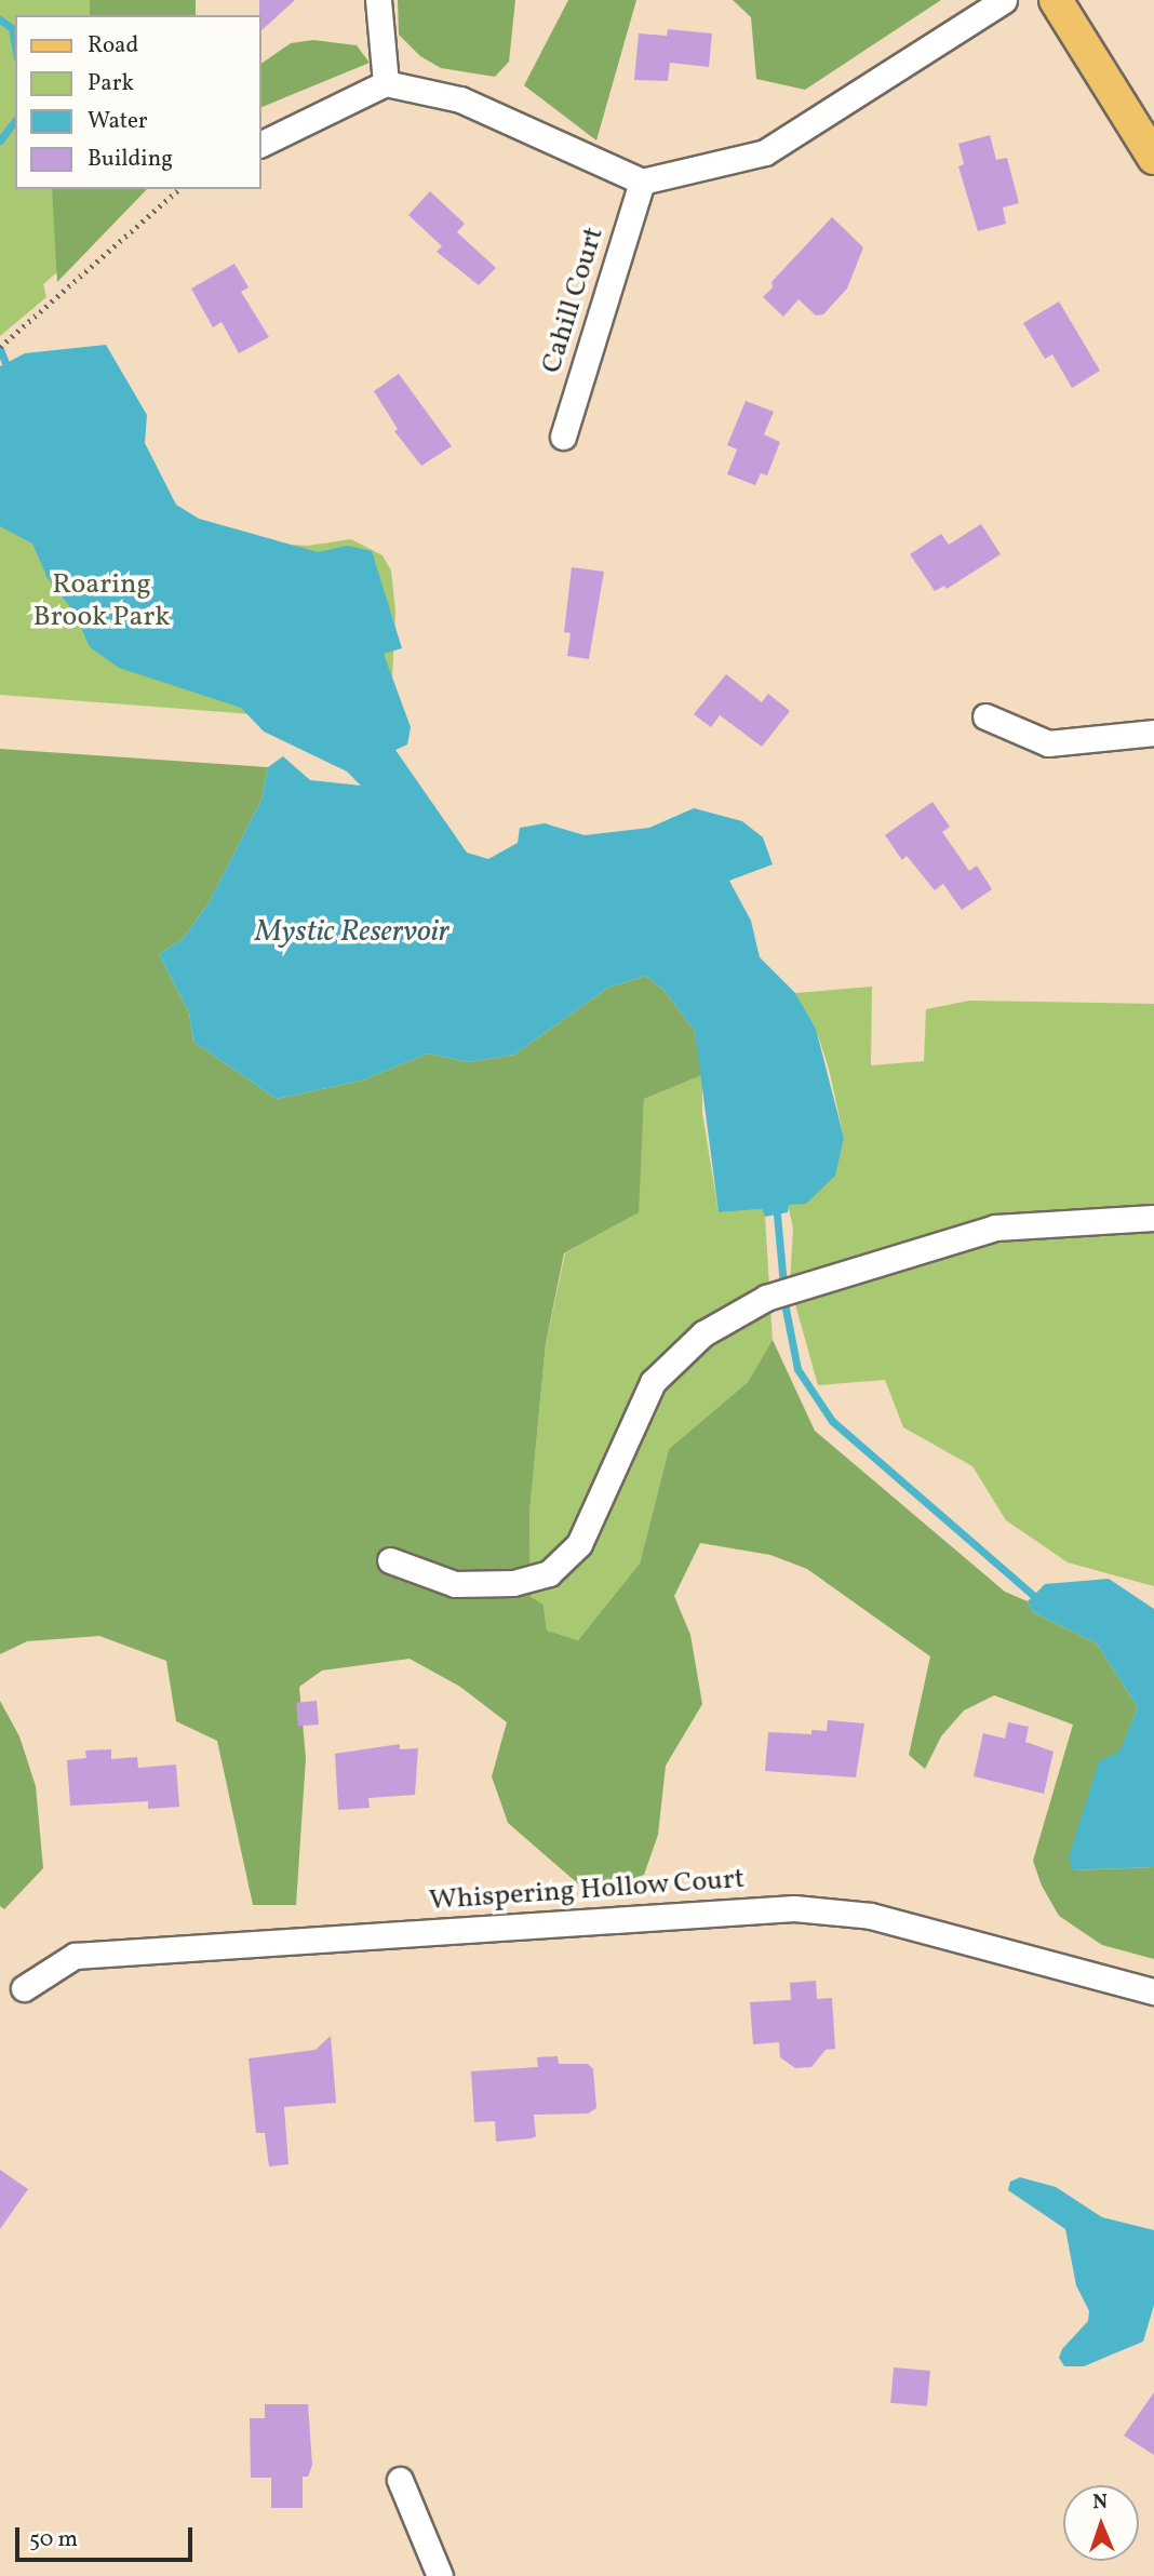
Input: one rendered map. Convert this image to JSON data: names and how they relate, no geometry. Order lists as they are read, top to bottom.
{
  "streets": {
    "street": ["Cahill Court", "Whispering Hollow Court"]
  },
  "water": ["Mystic Reservoir"],
  "parks": ["Roaring Brook Park"],
  "legend": [
    "Road",
    "Park",
    "Water",
    "Building"
  ],
  "scale_bar": "50 m",
  "north": "top"
}
